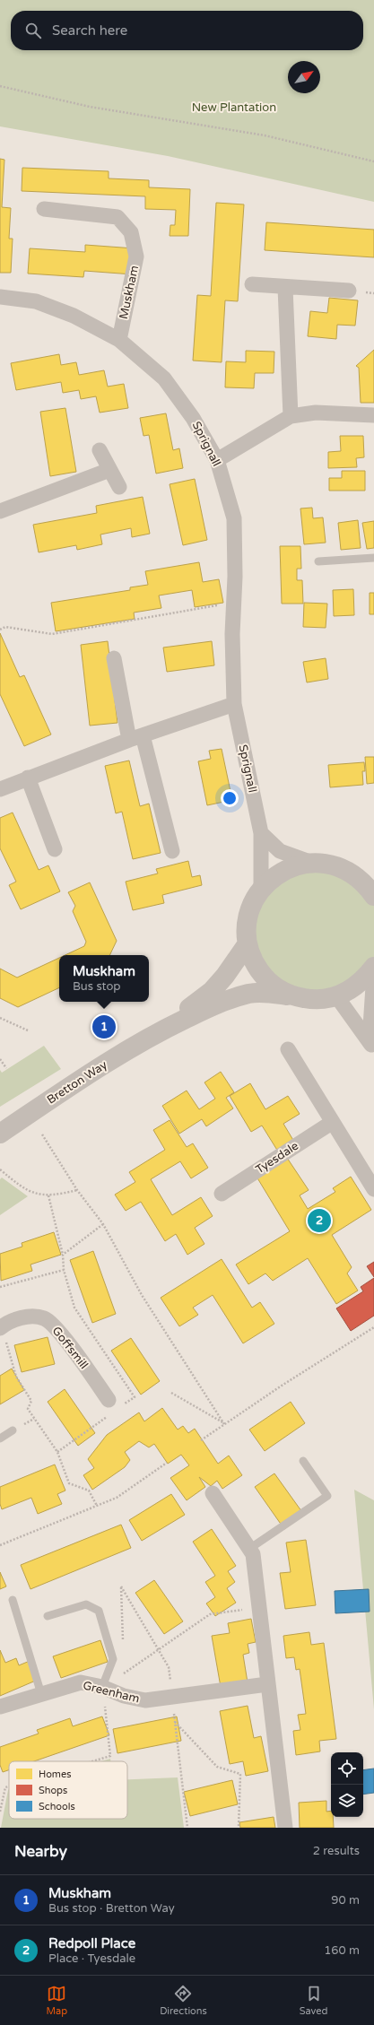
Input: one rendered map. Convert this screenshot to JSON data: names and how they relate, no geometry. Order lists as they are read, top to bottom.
{
  "streets": {
    "street": [
      "Muskham",
      "Sprignall",
      "Bretton Way",
      "Tyesdale",
      "Goffsmill",
      "Greenham"
    ]
  },
  "crossings": [
    ["Muskham", "Sprignall"]
  ],
  "parks": ["New Plantation"],
  "legend": ["Homes", "Shops", "Schools"],
  "north": "top right",
  "page": {
    "search": "Search here",
    "popup": ["Muskham", "Bus stop"],
    "pins": ["1", "2"],
    "heading": ["Nearby", "2 results"],
    "list": [
      {
        "mark": "1",
        "name": "Muskham",
        "note": "Bus stop · Bretton Way",
        "value": "90 m"
      },
      {
        "mark": "2",
        "name": "Redpoll Place",
        "note": "Place · Tyesdale",
        "value": "160 m"
      }
    ],
    "nav": ["Map", "Directions", "Saved"]
  }
}
